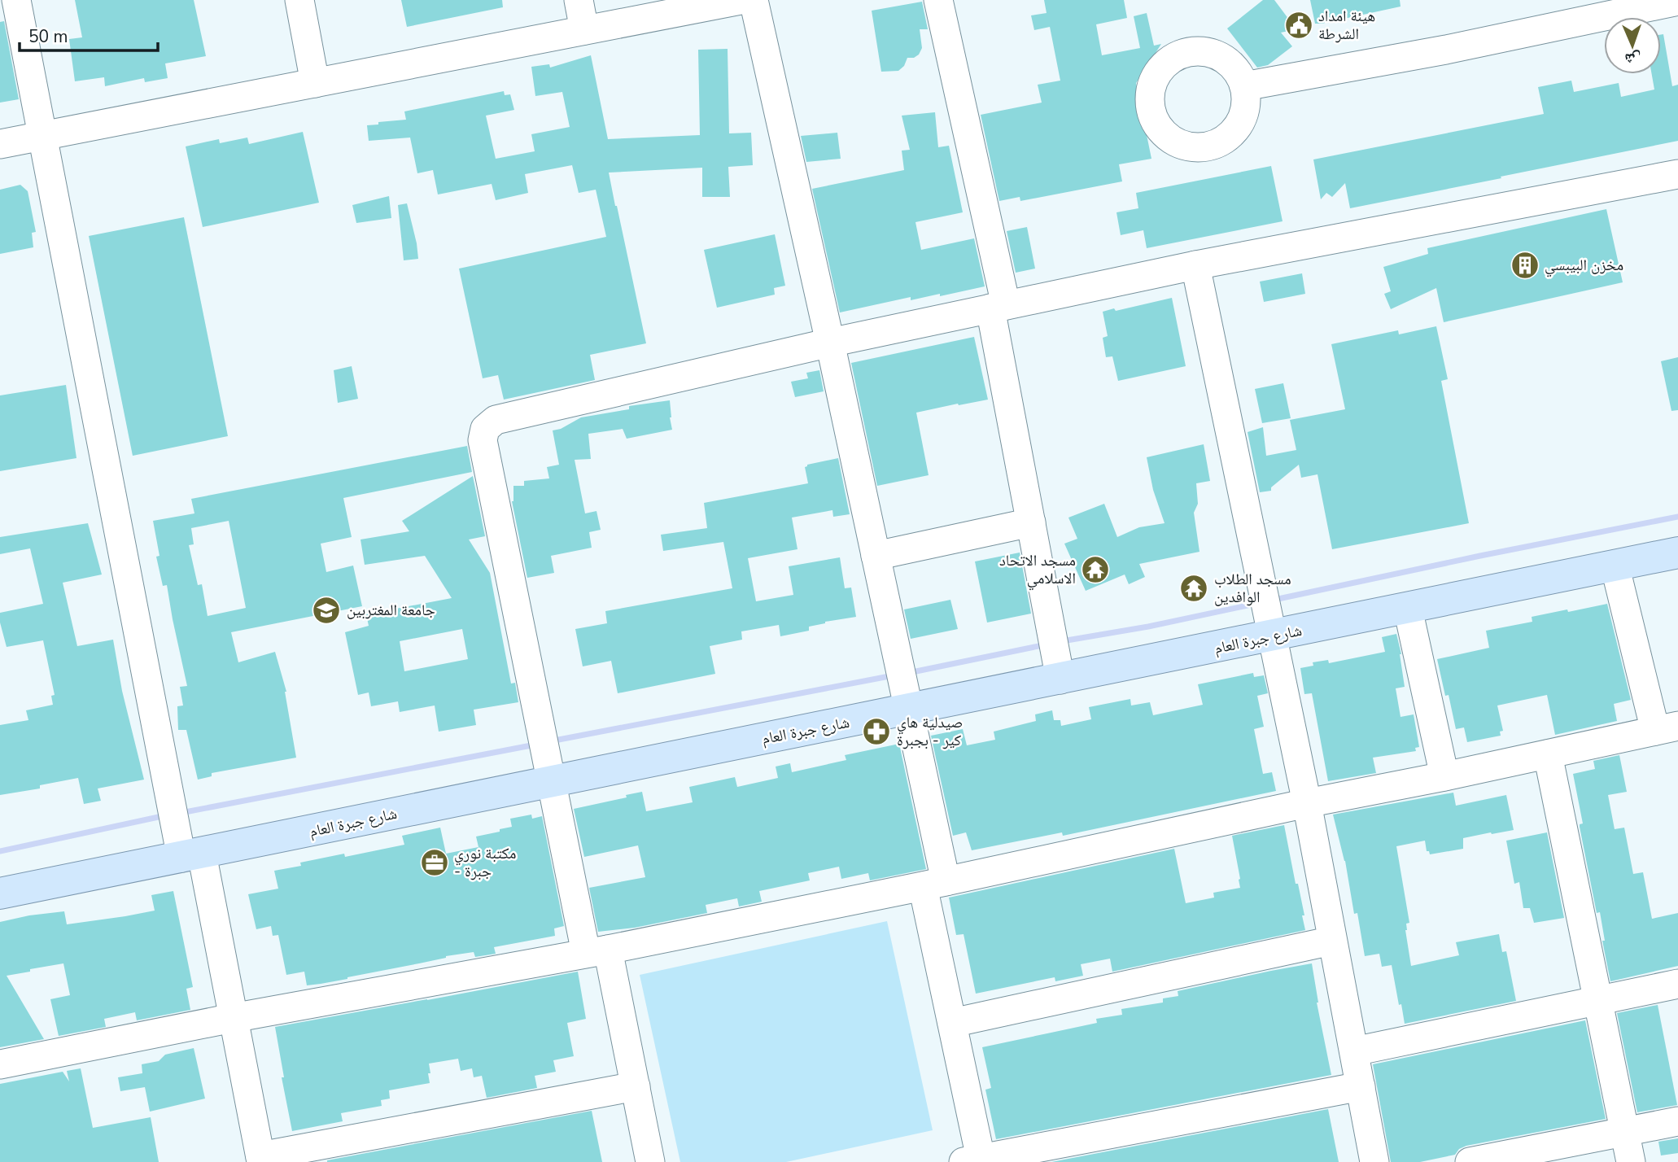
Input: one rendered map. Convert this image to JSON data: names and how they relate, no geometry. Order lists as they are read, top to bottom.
{
  "streets": {
    "main road": ["شارع جبرة العام"]
  },
  "places": {
    "public building": ["هيئة امداد الشرطة"],
    "building": ["مخزن البيبسي"],
    "temple": ["مسجد الاتحاد الاسلامي", "مسجد الطلاب الوافدين"],
    "school or university": ["جامعة المغتربين"],
    "pharmacy": ["صيدلية هاي كير - بجبرة"],
    "office": ["مكتبة نوري - جبرة"]
  },
  "scale_bar": "50 m",
  "north": "bottom"
}
